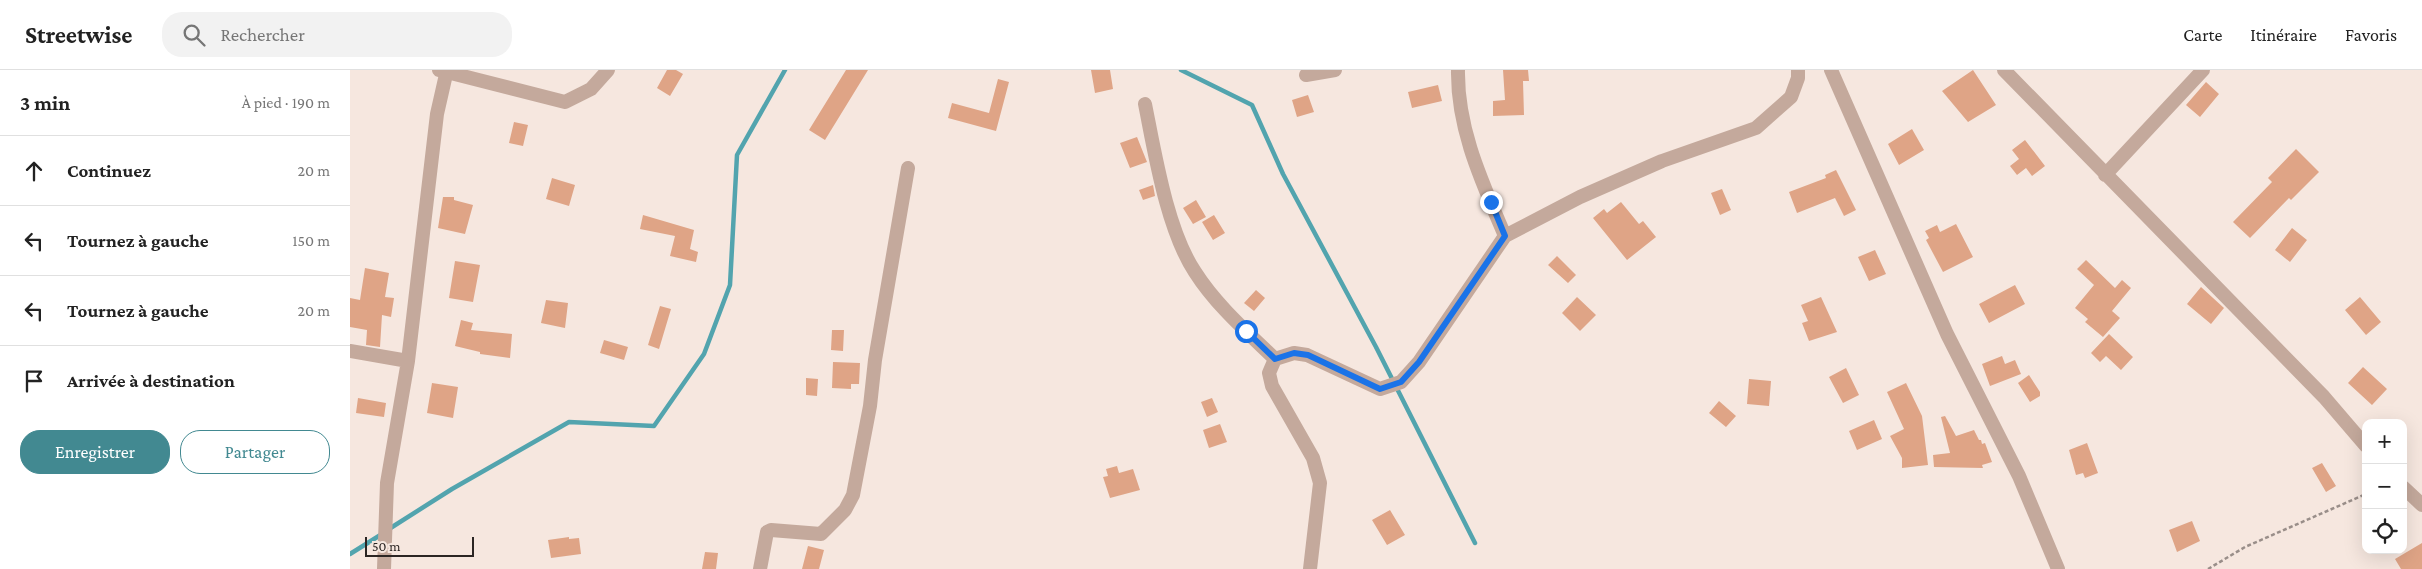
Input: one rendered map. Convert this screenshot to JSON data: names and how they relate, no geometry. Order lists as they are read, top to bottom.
{
  "scale_bar": "50 m",
  "page": {
    "header": "Streetwise",
    "search": "Rechercher",
    "nav": ["Carte", "Itinéraire", "Favoris"],
    "heading": ["3 min", "À pied · 190 m"],
    "list": [
      ["Continuez", "20 m"],
      ["Tournez à gauche", "150 m"],
      ["Tournez à gauche", "20 m"],
      "Arrivée à destination"
    ],
    "buttons": ["Enregistrer", "Partager"],
    "map_buttons": ["+", "−"],
    "scale": "50 m"
  }
}
